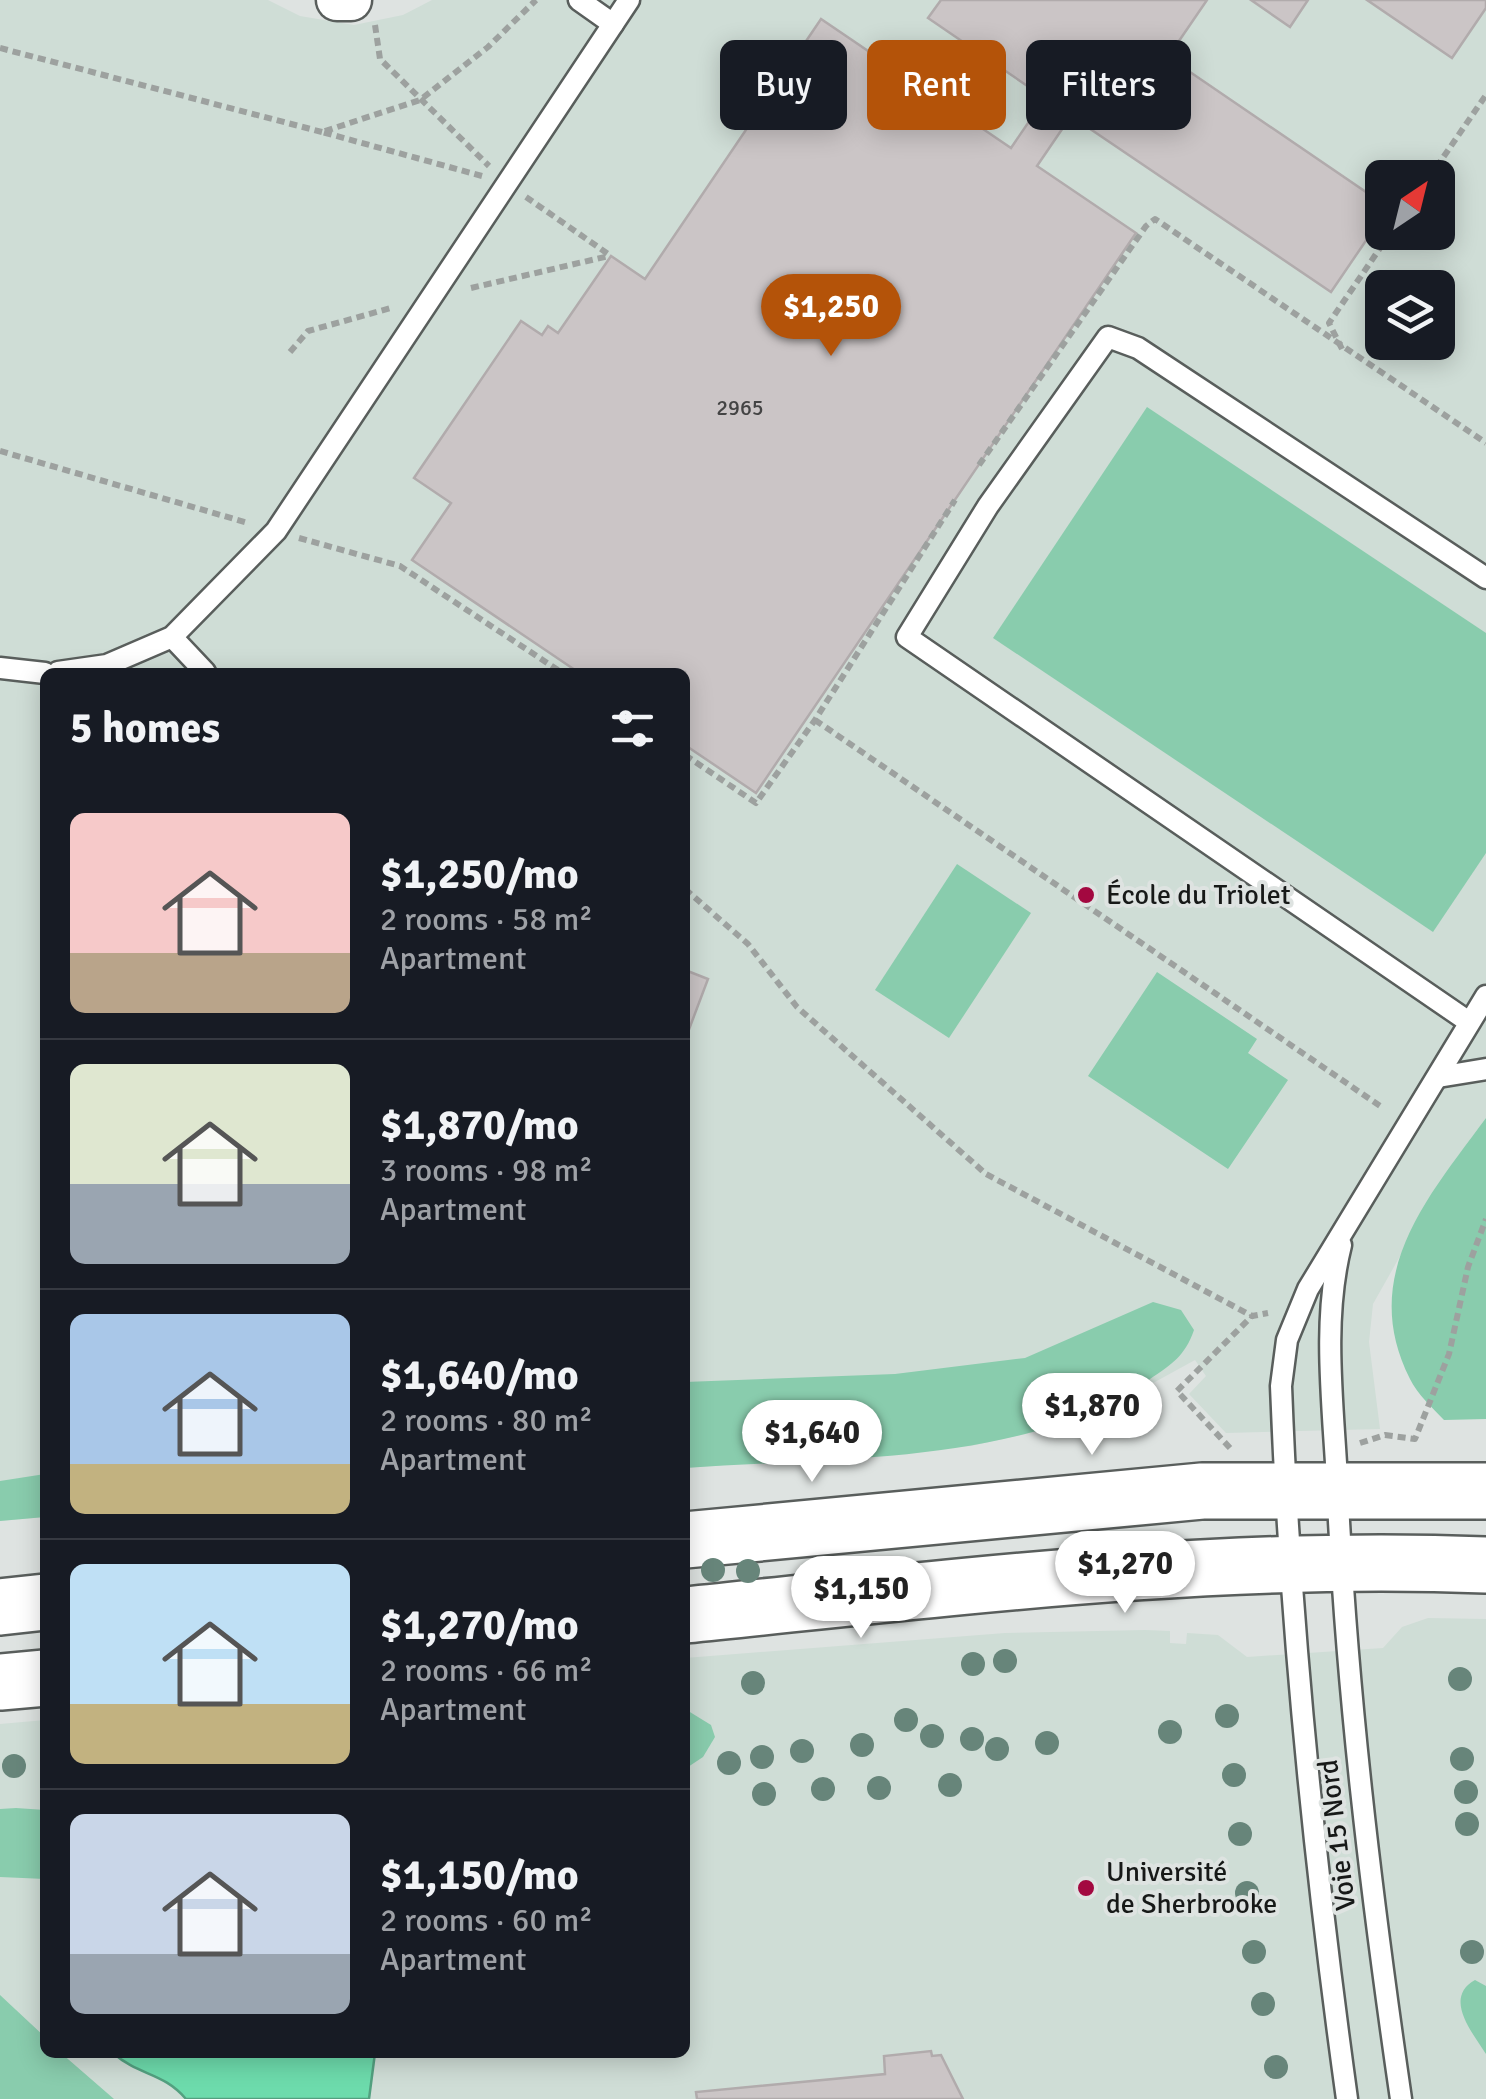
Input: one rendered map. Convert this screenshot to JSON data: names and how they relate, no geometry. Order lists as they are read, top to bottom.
{
  "streets": {
    "lane": ["Voie 15 Nord"]
  },
  "places": ["École du Triolet", "Université de Sherbrooke"],
  "house_numbers": ["2965"],
  "north": "top right",
  "page": {
    "chip": ["Buy", "Rent", "Filters"],
    "price": [
      "$1,250",
      "$1,870",
      "$1,640",
      "$1,270",
      "$1,150"
    ],
    "heading": "5 homes",
    "list": [
      {
        "name": "$1,250/mo",
        "note": "2 rooms · 58 m² · Apartment"
      },
      {
        "name": "$1,870/mo",
        "note": "3 rooms · 98 m² · Apartment"
      },
      {
        "name": "$1,640/mo",
        "note": "2 rooms · 80 m² · Apartment"
      },
      {
        "name": "$1,270/mo",
        "note": "2 rooms · 66 m² · Apartment"
      },
      {
        "name": "$1,150/mo",
        "note": "2 rooms · 60 m² · Apartment"
      }
    ]
  }
}
